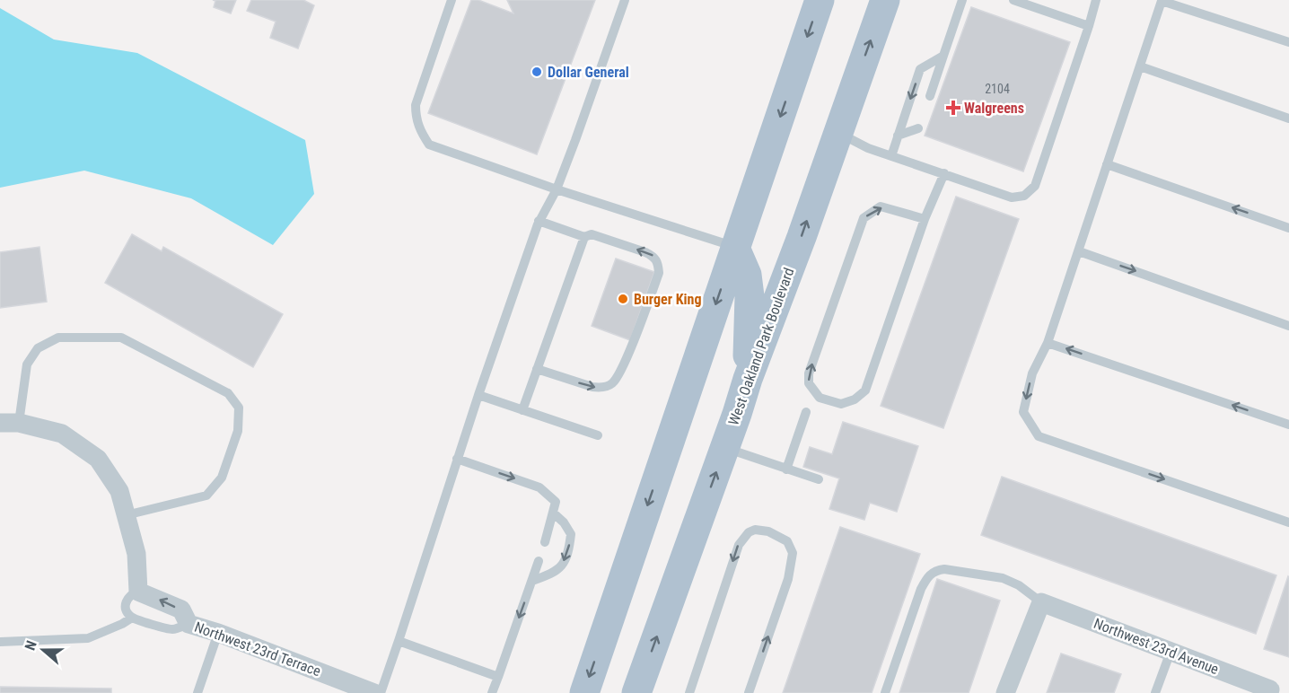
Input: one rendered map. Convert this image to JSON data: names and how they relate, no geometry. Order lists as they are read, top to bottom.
{
  "streets": {
    "main road": ["West Oakland Park Boulevard"],
    "street": ["Northwest 23rd Avenue", "Northwest 23rd Terrace"]
  },
  "places": {
    "other": ["Dollar General", "Burger King"],
    "health": ["Walgreens"]
  },
  "house_numbers": ["2104"],
  "north": "left"
}
